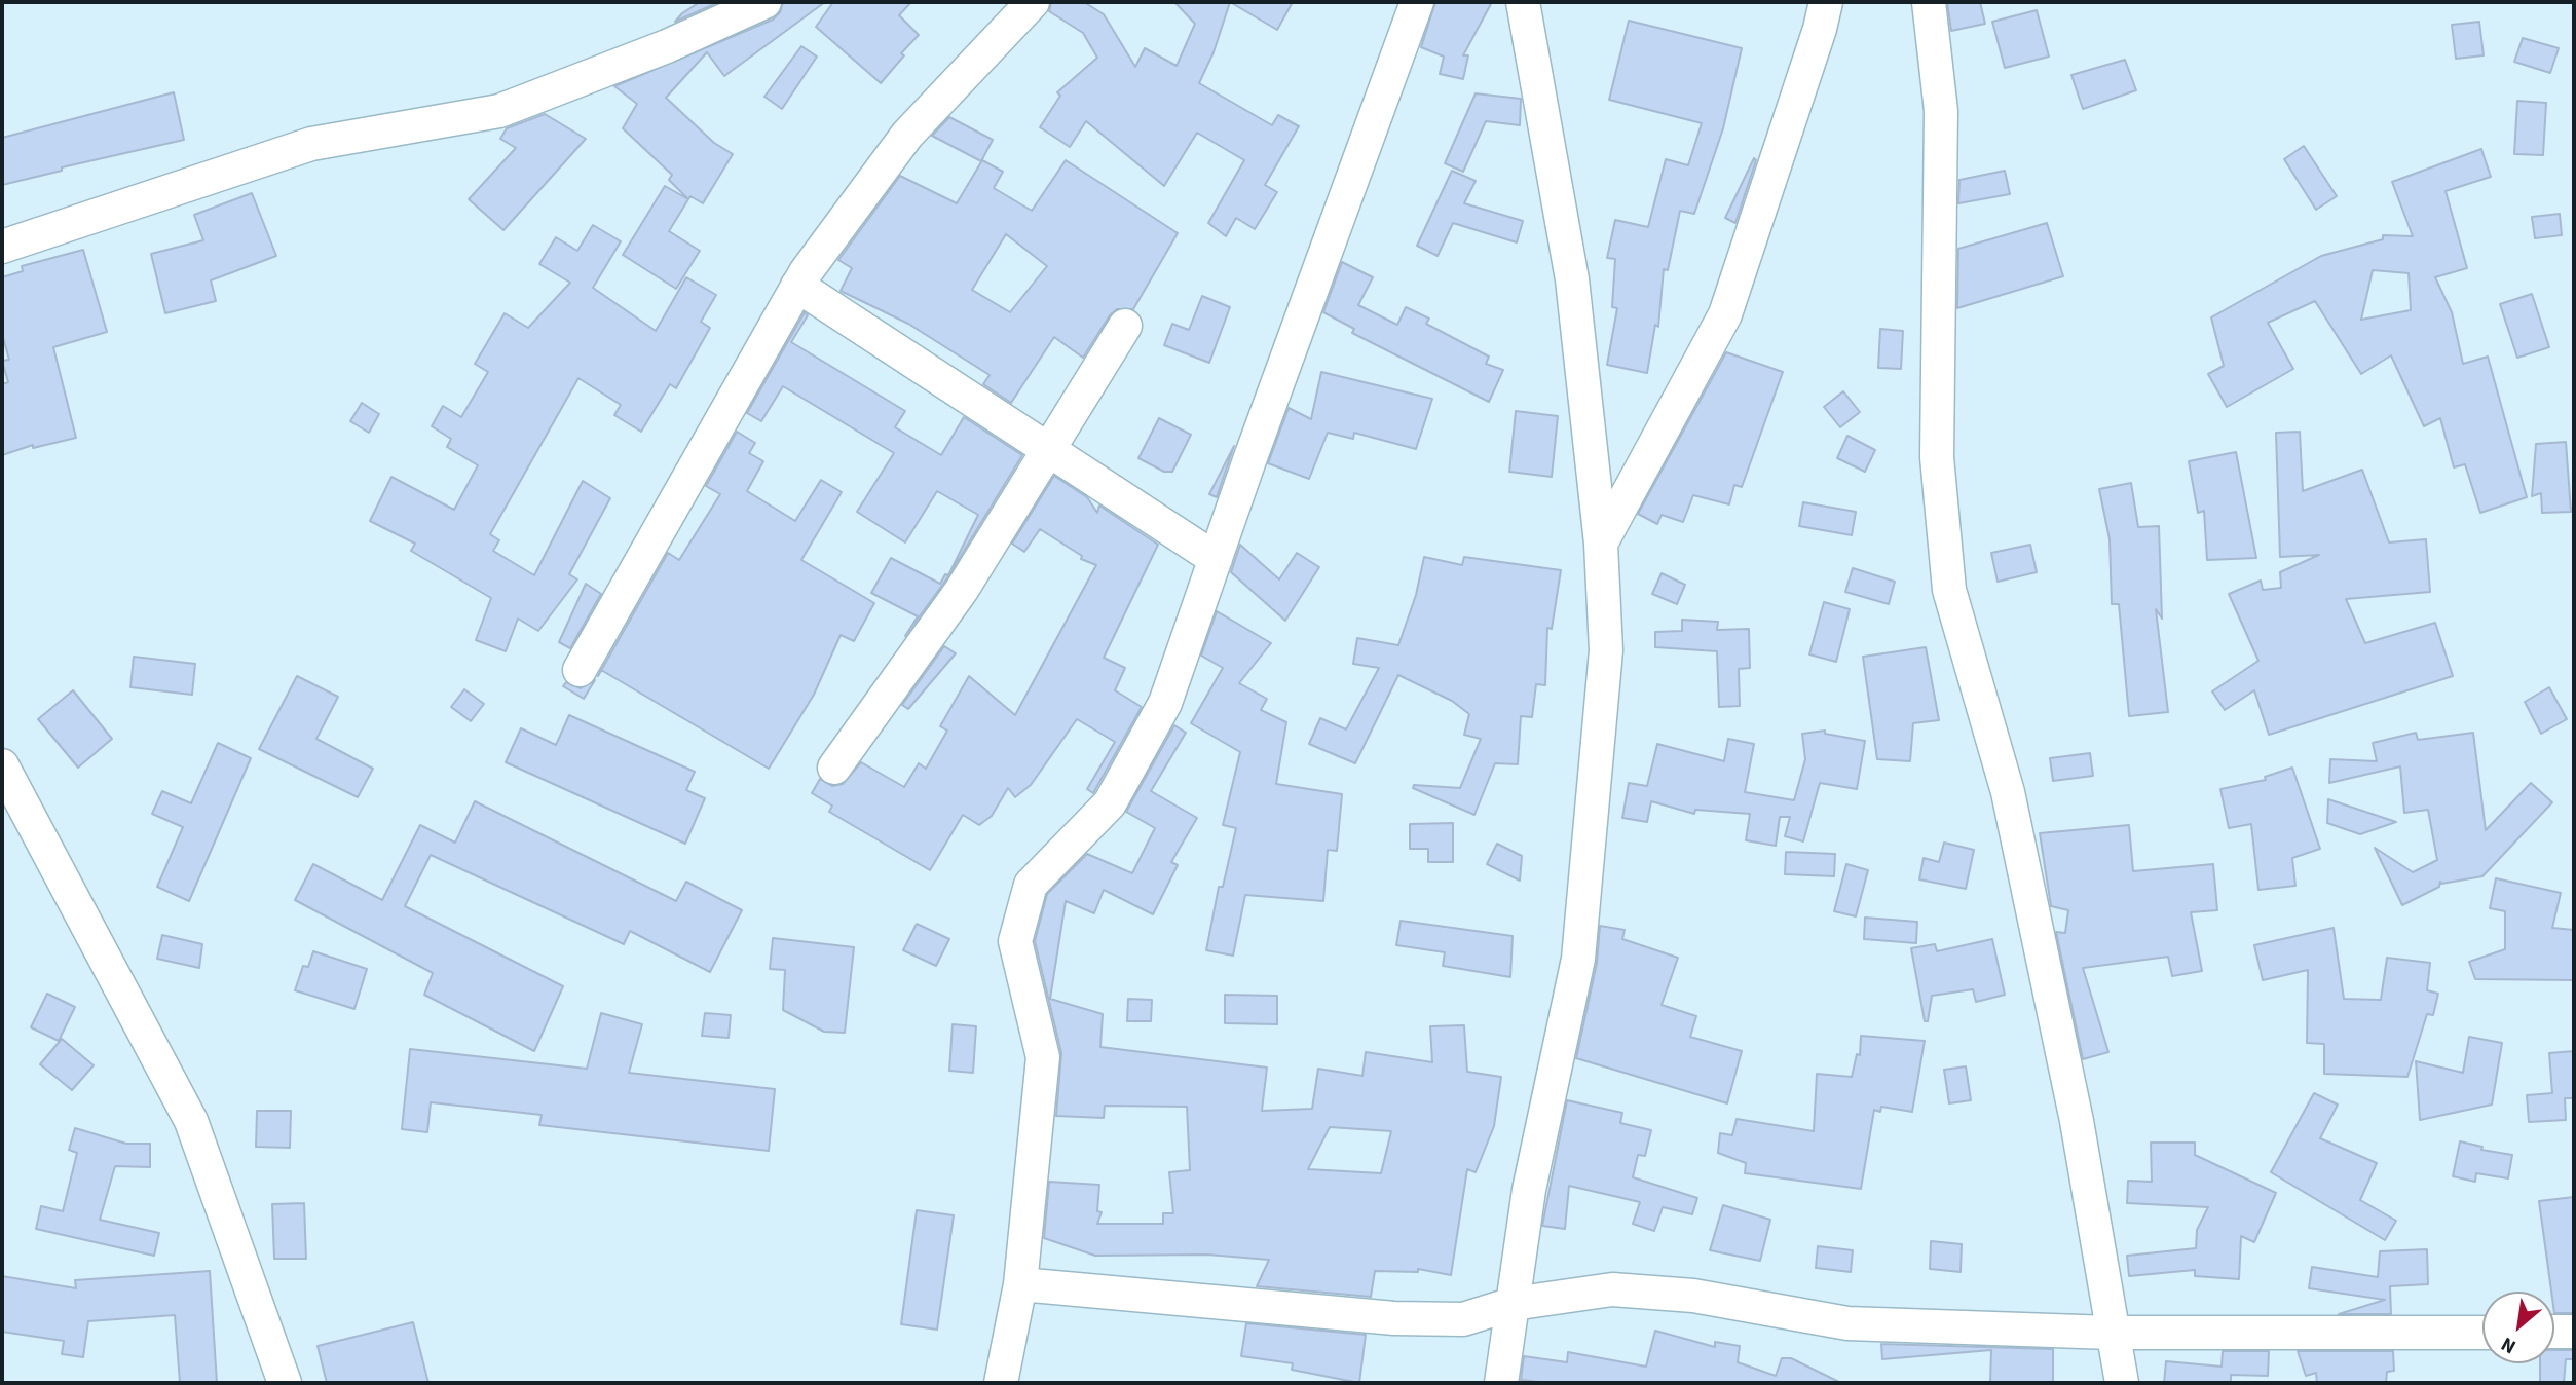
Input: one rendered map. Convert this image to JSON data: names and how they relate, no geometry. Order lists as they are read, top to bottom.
{
  "north": "bottom left"
}
